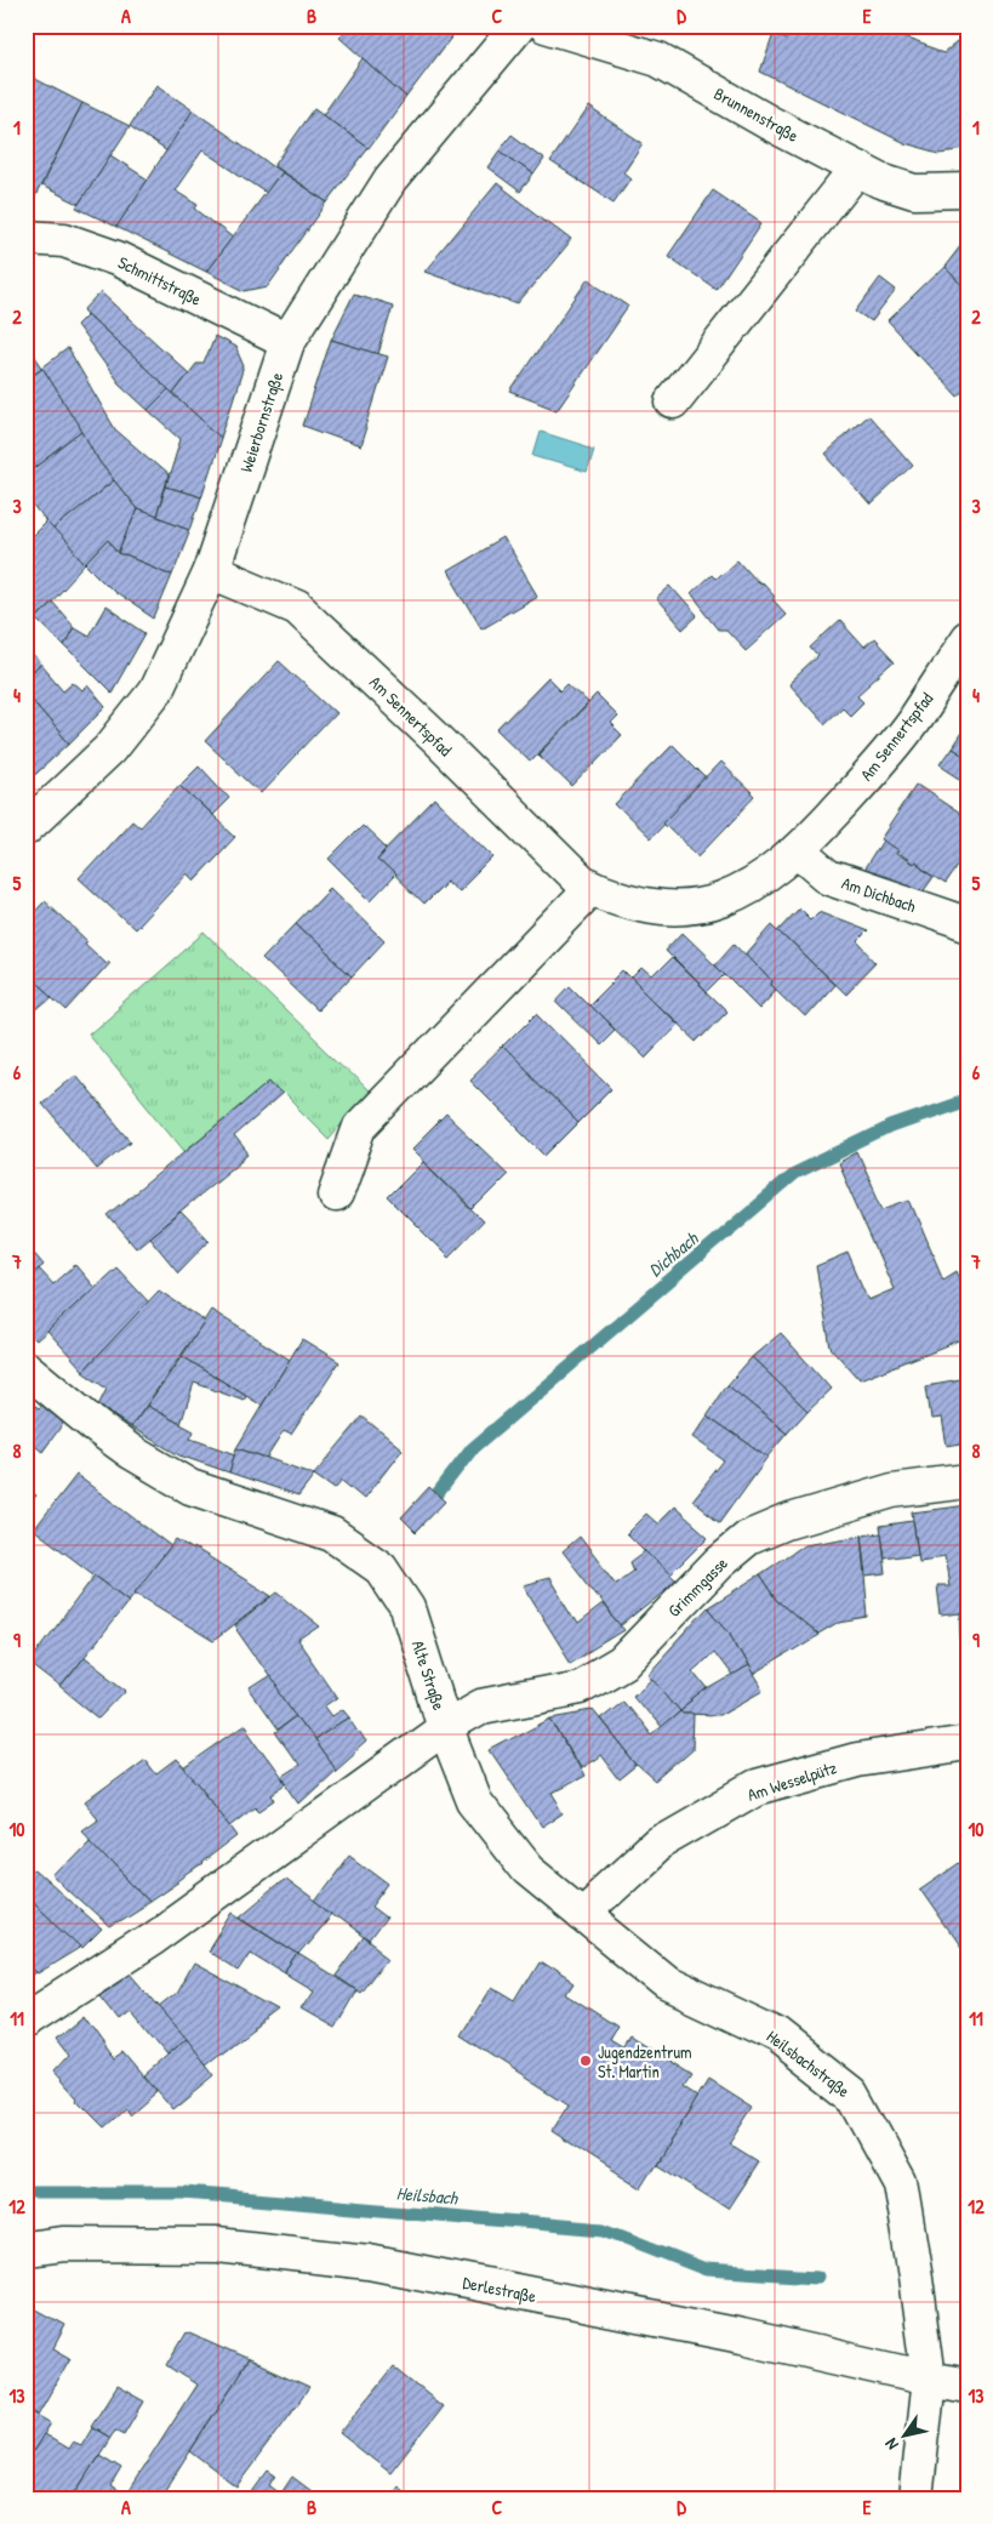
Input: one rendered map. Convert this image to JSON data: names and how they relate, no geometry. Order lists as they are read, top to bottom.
{
  "streets": {
    "street": [
      "Brunnenstraße",
      "Schmittstraße",
      "Weierbornstraße",
      "Am Sennertspfad",
      "Am Dichbach",
      "Grimmgasse",
      "Alte Straße",
      "Am Wesselpütz",
      "Heilsbachstraße",
      "Derlestraße"
    ]
  },
  "crossings": [
    ["Schmittstraße", "Weierbornstraße"],
    ["Weierbornstraße", "Am Sennertspfad"],
    ["Am Sennertspfad", "Am Dichbach"],
    ["Grimmgasse", "Alte Straße"],
    ["Grimmgasse", "Heilsbachstraße"],
    ["Alte Straße", "Heilsbachstraße"],
    ["Am Wesselpütz", "Heilsbachstraße"],
    ["Heilsbachstraße", "Derlestraße"]
  ],
  "water": ["Dichbach", "Heilsbach"],
  "places": ["Jugendzentrum St. Martin"],
  "north": "bottom left",
  "grid": {
    "columns": [
      "A",
      "B",
      "C",
      "D",
      "E"
    ],
    "rows": [
      "1",
      "2",
      "3",
      "4",
      "5",
      "6",
      "7",
      "8",
      "9",
      "10",
      "11",
      "12",
      "13"
    ]
  }
}
